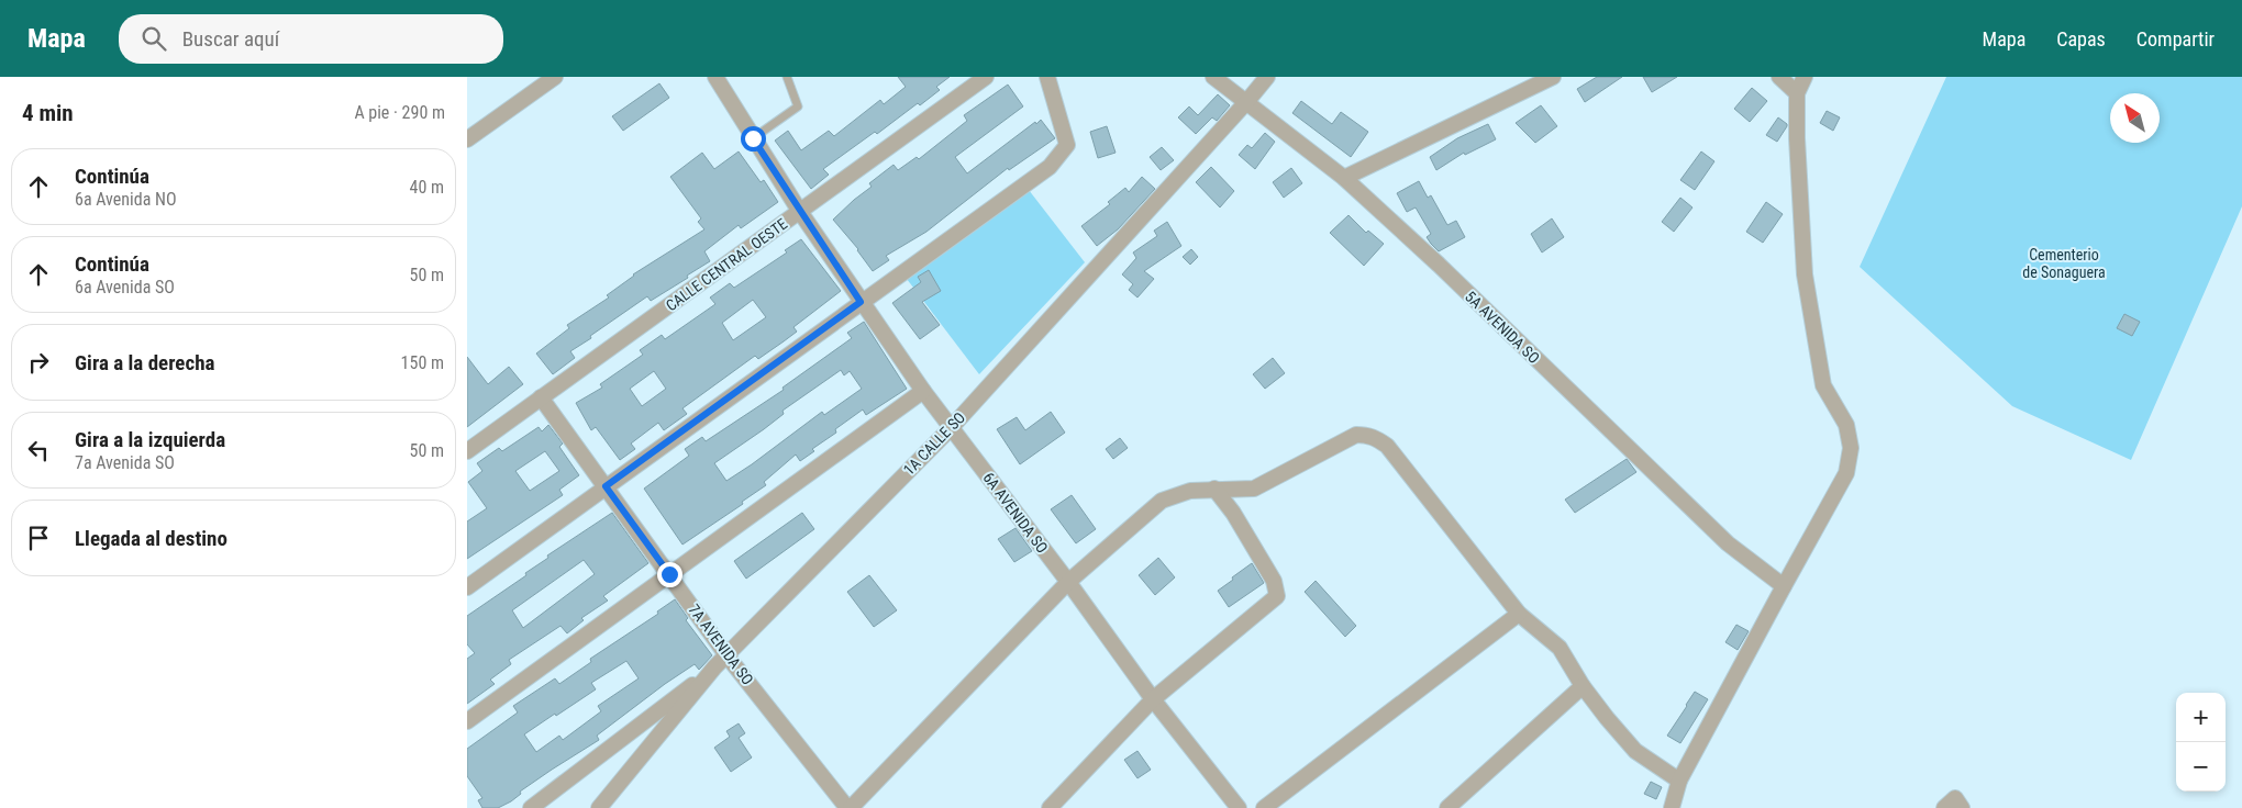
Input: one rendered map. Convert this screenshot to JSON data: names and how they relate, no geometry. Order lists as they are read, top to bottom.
{
  "streets": {
    "street": [
      "CALLE CENTRAL OESTE",
      "5A AVENIDA SO",
      "1A CALLE SO",
      "6A AVENIDA SO",
      "7A AVENIDA SO"
    ]
  },
  "crossings": [
    ["CALLE CENTRAL OESTE", "6A AVENIDA SO"],
    ["CALLE CENTRAL OESTE", "7A AVENIDA SO"],
    ["5A AVENIDA SO", "1A CALLE SO"],
    ["1A CALLE SO", "6A AVENIDA SO"],
    ["1A CALLE SO", "7A AVENIDA SO"]
  ],
  "parks": ["Cementerio de Sonaguera"],
  "north": "top left",
  "page": {
    "header": "Mapa",
    "search": "Buscar aquí",
    "nav": ["Mapa", "Capas", "Compartir"],
    "heading": ["4 min", "A pie · 290 m"],
    "list": [
      ["Continúa", "6a Avenida NO", "40 m"],
      ["Continúa", "6a Avenida SO", "50 m"],
      ["Gira a la derecha", "150 m"],
      ["Gira a la izquierda", "7a Avenida SO", "50 m"],
      "Llegada al destino"
    ],
    "map_buttons": ["+", "−"]
  }
}
